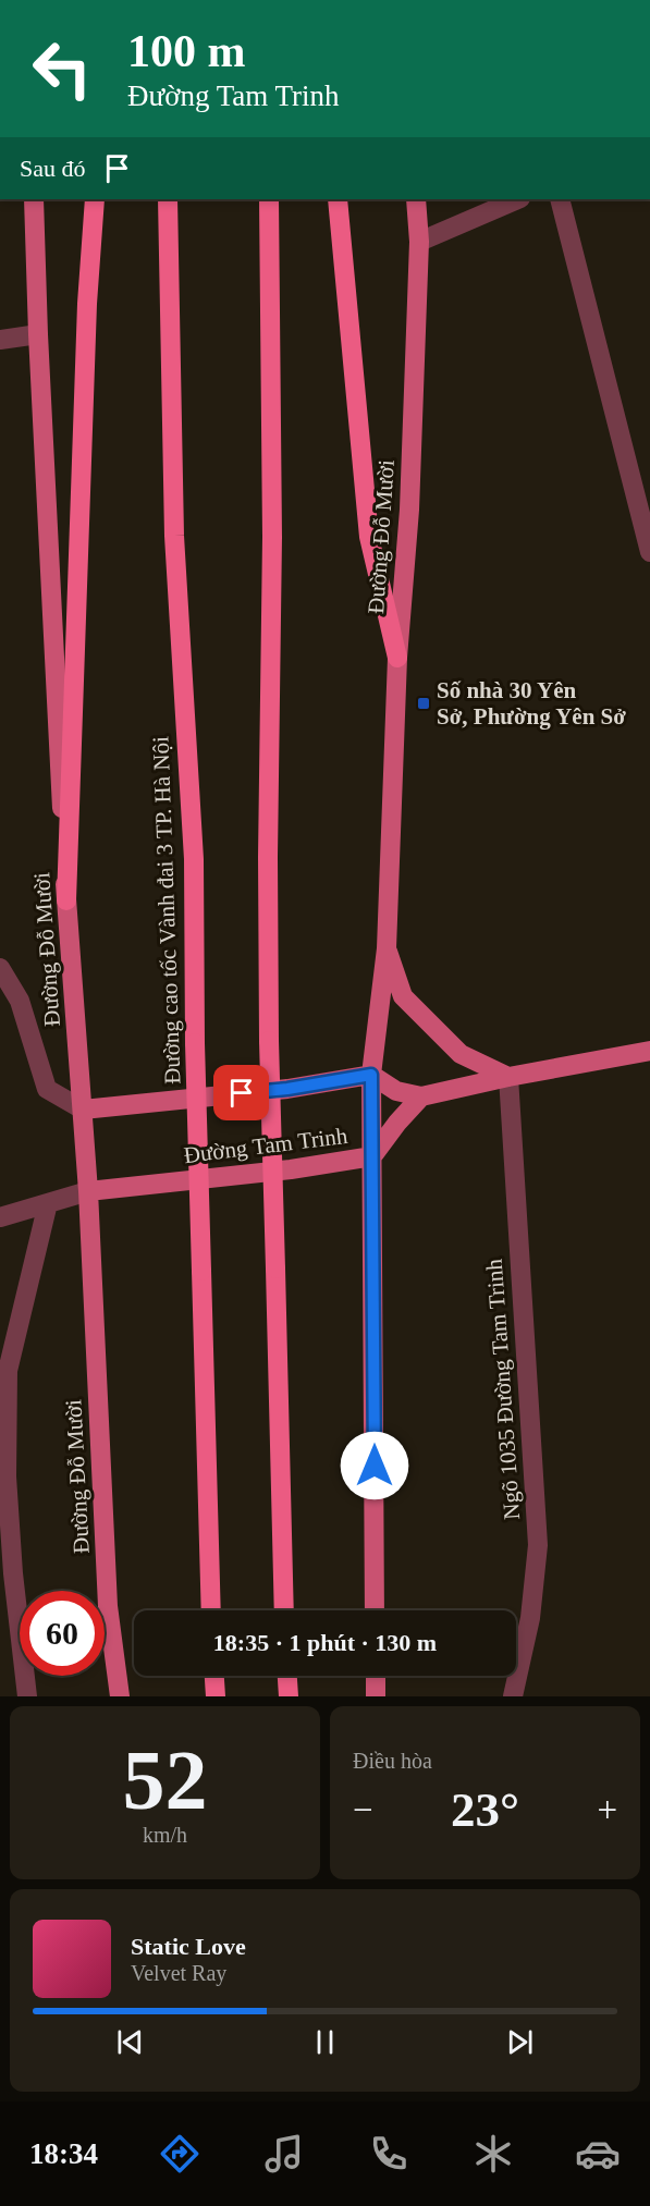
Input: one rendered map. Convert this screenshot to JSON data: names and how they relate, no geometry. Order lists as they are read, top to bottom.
{
  "streets": {
    "highway": ["Đường cao tốc Vành đai 3 TP. Hà Nội"],
    "main road": ["Đường Đỗ Mười", "Đường Tam Trinh"],
    "street": ["Ngõ 1035 Đường Tam Trinh"]
  },
  "crossings": [
    ["Đường Đỗ Mười", "Đường Tam Trinh"]
  ],
  "places": {
    "transit": ["Số nhà 30 Yên Sở, Phường Yên Sở"]
  },
  "page": {
    "turn": ["100 m", "Đường Tam Trinh"],
    "then": "Sau đó",
    "limit": "60",
    "trip": "18:35 · 1 phút · 130 m",
    "tile": [
      ["52", "km/h"],
      "Điều hòa"
    ],
    "heat": ["−", "23°", "+"],
    "song": ["Static Love", "Velvet Ray"],
    "tabs": "18:34"
  }
}
